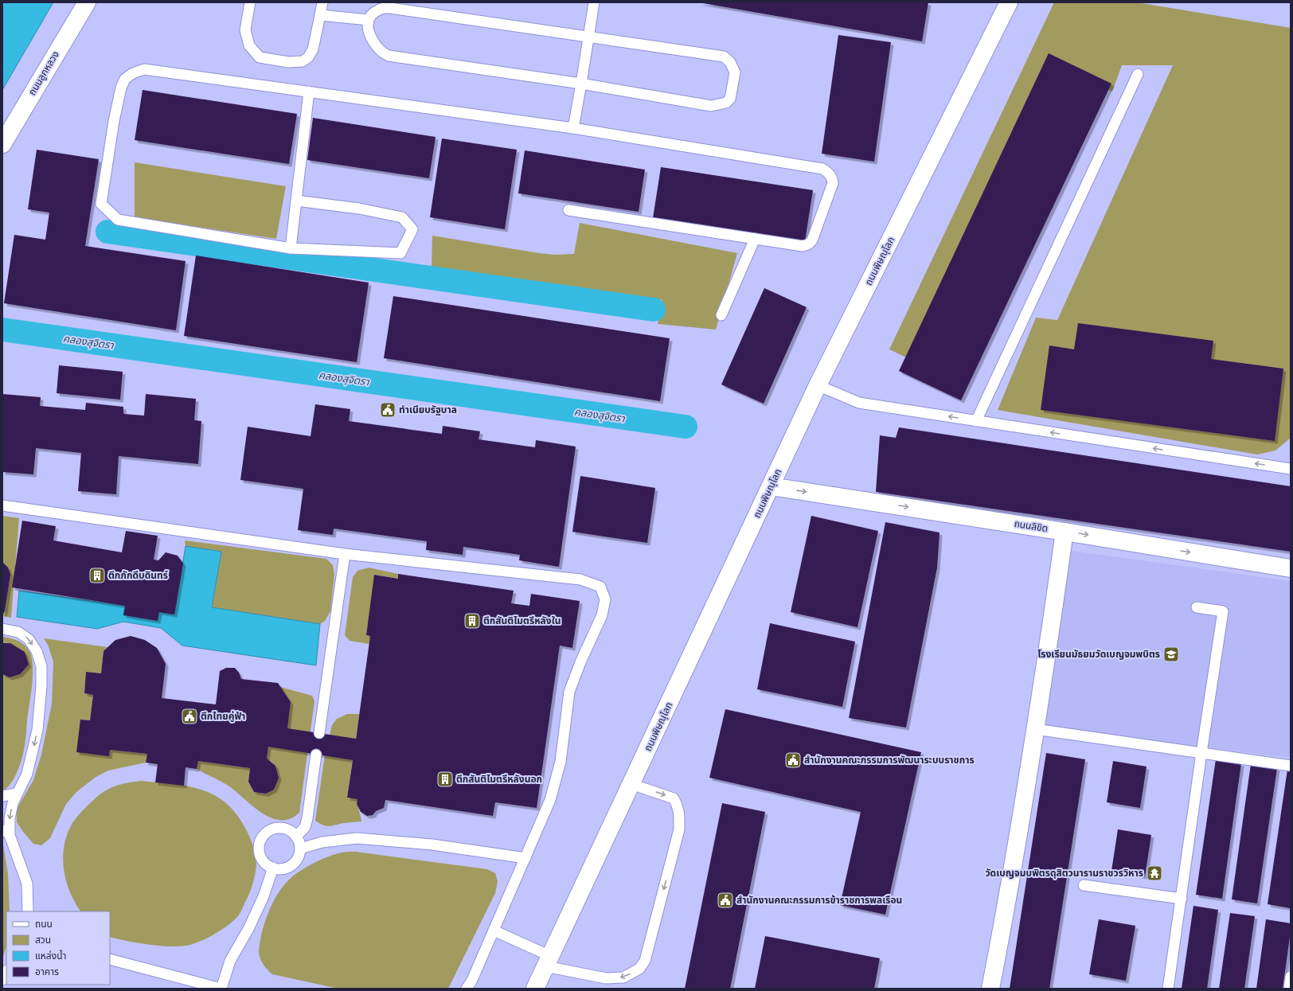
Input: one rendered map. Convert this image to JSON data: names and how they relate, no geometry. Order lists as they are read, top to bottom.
{
  "streets": {
    "street": ["ถนนลูกหลวง", "ถนนพิษณุโลก", "ถนนลิขิต"]
  },
  "crossings": [
    ["ถนนพิษณุโลก", "ถนนลิขิต"]
  ],
  "one_way": ["ถนนลิขิต"],
  "water": ["คลองสุจิตรา"],
  "places": {
    "public building": [
      "ทำเนียบรัฐบาล",
      "ตึกไทยคู่ฟ้า",
      "สำนักงานคณะกรรมการพัฒนาระบบราชการ",
      "สำนักงานคณะกรรมการข้าราชการพลเรือน"
    ],
    "building": ["ตึกภักดีบดินทร์", "ตึกสันติไมตรีหลังใน", "ตึกสันติไมตรีหลังนอก"],
    "school or university": ["โรงเรียนมัธยมวัดเบญจมพบิตร"],
    "temple": ["วัดเบญจมบพิตรดุสิตวนารามราชวรวิหาร"]
  },
  "legend": [
    "ถนน",
    "สวน",
    "แหล่งน้ำ",
    "อาคาร"
  ]
}
